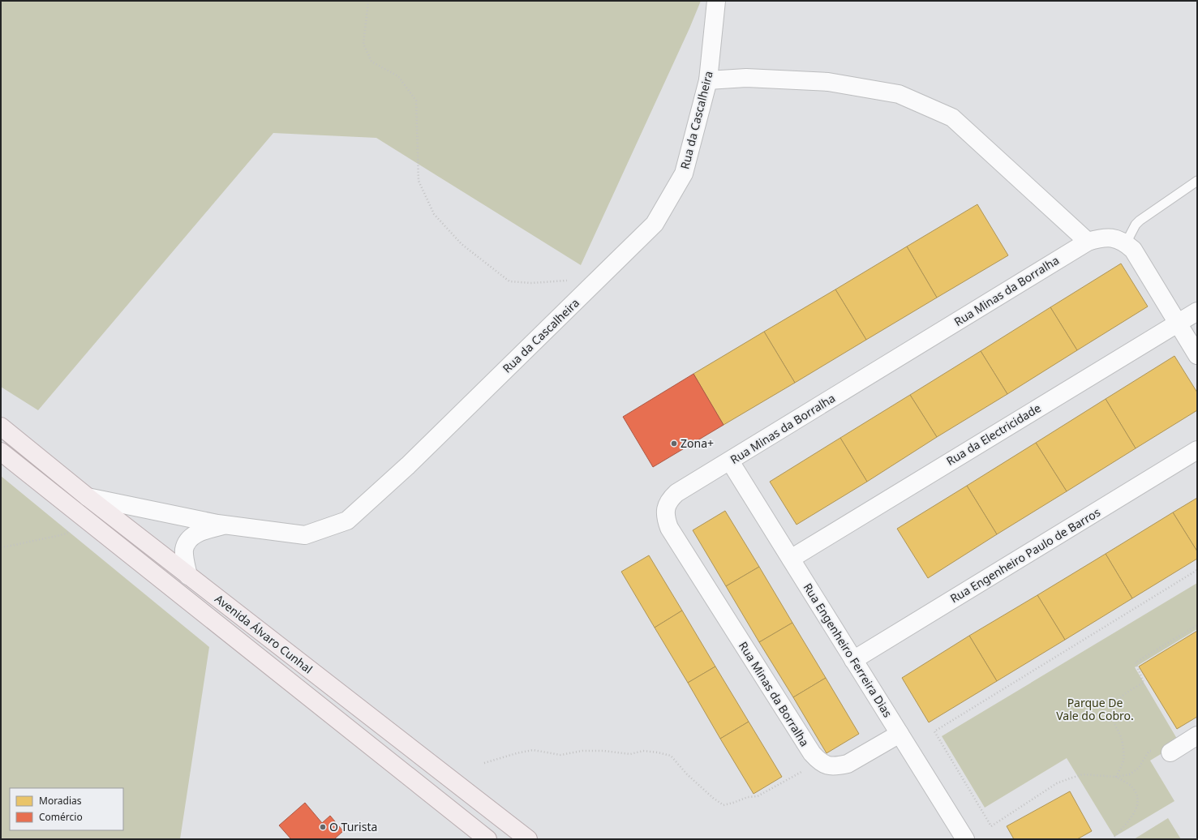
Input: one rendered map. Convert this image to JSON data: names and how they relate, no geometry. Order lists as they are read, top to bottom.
{
  "streets": {
    "main road": ["Avenida Álvaro Cunhal"],
    "street": [
      "Rua da Cascalheira",
      "Rua Minas da Borralha",
      "Rua da Electricidade",
      "Rua Engenheiro Paulo de Barros",
      "Rua Engenheiro Ferreira Dias"
    ]
  },
  "crossings": [
    ["Rua da Cascalheira", "Avenida Álvaro Cunhal"],
    ["Rua Minas da Borralha", "Rua Engenheiro Ferreira Dias"],
    ["Rua da Electricidade", "Rua Engenheiro Ferreira Dias"],
    ["Rua Engenheiro Paulo de Barros", "Rua Engenheiro Ferreira Dias"]
  ],
  "parks": ["Parque De Vale do Cobro."],
  "places": ["Zona+", "O Turista"],
  "legend": ["Moradias", "Comércio"]
}
